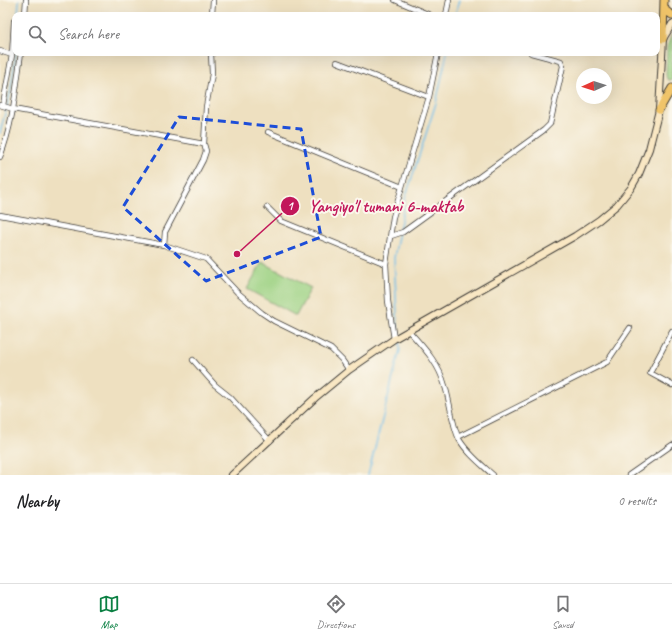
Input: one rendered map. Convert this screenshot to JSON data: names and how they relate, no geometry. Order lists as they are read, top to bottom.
{
  "places": ["Yangiyo'l tumani 6-maktab"],
  "north": "left",
  "page": {
    "search": "Search here",
    "heading": ["Nearby", "0 results"],
    "nav": ["Map", "Directions", "Saved"]
  }
}
